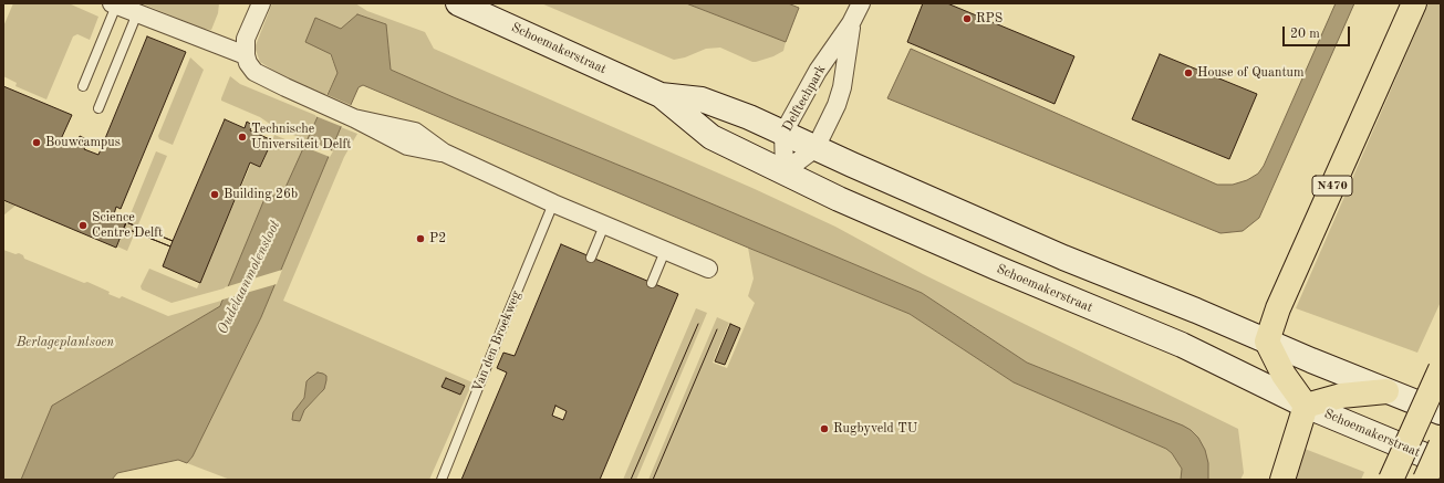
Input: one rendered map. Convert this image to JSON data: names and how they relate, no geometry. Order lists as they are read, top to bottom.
{
  "streets": {
    "highway": ["N470"],
    "main road": ["Schoemakerstraat"],
    "street": ["Delftechpark"],
    "lane": ["Van den Broekweg"]
  },
  "crossings": [
    ["Schoemakerstraat", "Delftechpark"],
    ["Schoemakerstraat", "N470"]
  ],
  "water": ["Oudelaanmolensloot"],
  "parks": ["Berlageplantsoen"],
  "places": [
    "RPS",
    "House of Quantum",
    "Technische Universiteit Delft",
    "Bouwcampus",
    "Building 26b",
    "Science Centre Delft",
    "P2",
    "Rugbyveld TU"
  ],
  "scale_bar": "20 m"
}
